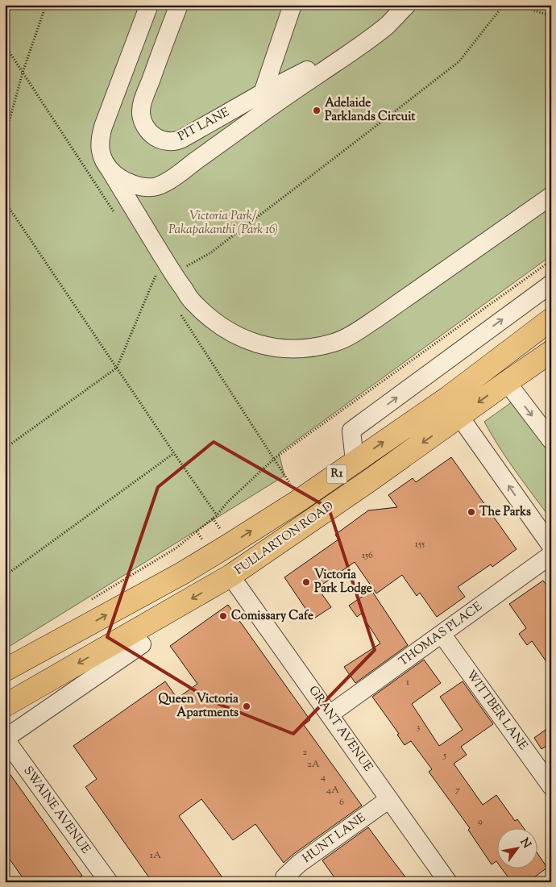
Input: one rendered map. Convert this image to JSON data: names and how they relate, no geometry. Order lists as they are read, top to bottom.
{
  "streets": {
    "highway": ["R1", "FULLARTON ROAD"],
    "street": [
      "PIT LANE",
      "THOMAS PLACE",
      "WITTBER LANE",
      "GRANT AVENUE",
      "SWAINE AVENUE",
      "HUNT LANE"
    ]
  },
  "crossings": [
    ["FULLARTON ROAD", "GRANT AVENUE"],
    ["THOMAS PLACE", "WITTBER LANE"],
    ["THOMAS PLACE", "GRANT AVENUE"],
    ["GRANT AVENUE", "HUNT LANE"]
  ],
  "parks": ["Victoria Park/ Pakapakanthi (Park 16)"],
  "places": [
    "Adelaide Parklands Circuit",
    "The Parks",
    "Victoria Park Lodge",
    "Comissary Cafe",
    "Queen Victoria Apartments"
  ],
  "house_numbers": [
    "155",
    "156",
    "1",
    "3",
    "2",
    "5",
    "2A",
    "4",
    "4A",
    "7",
    "6",
    "9",
    "1A"
  ],
  "north": "top right"
}
